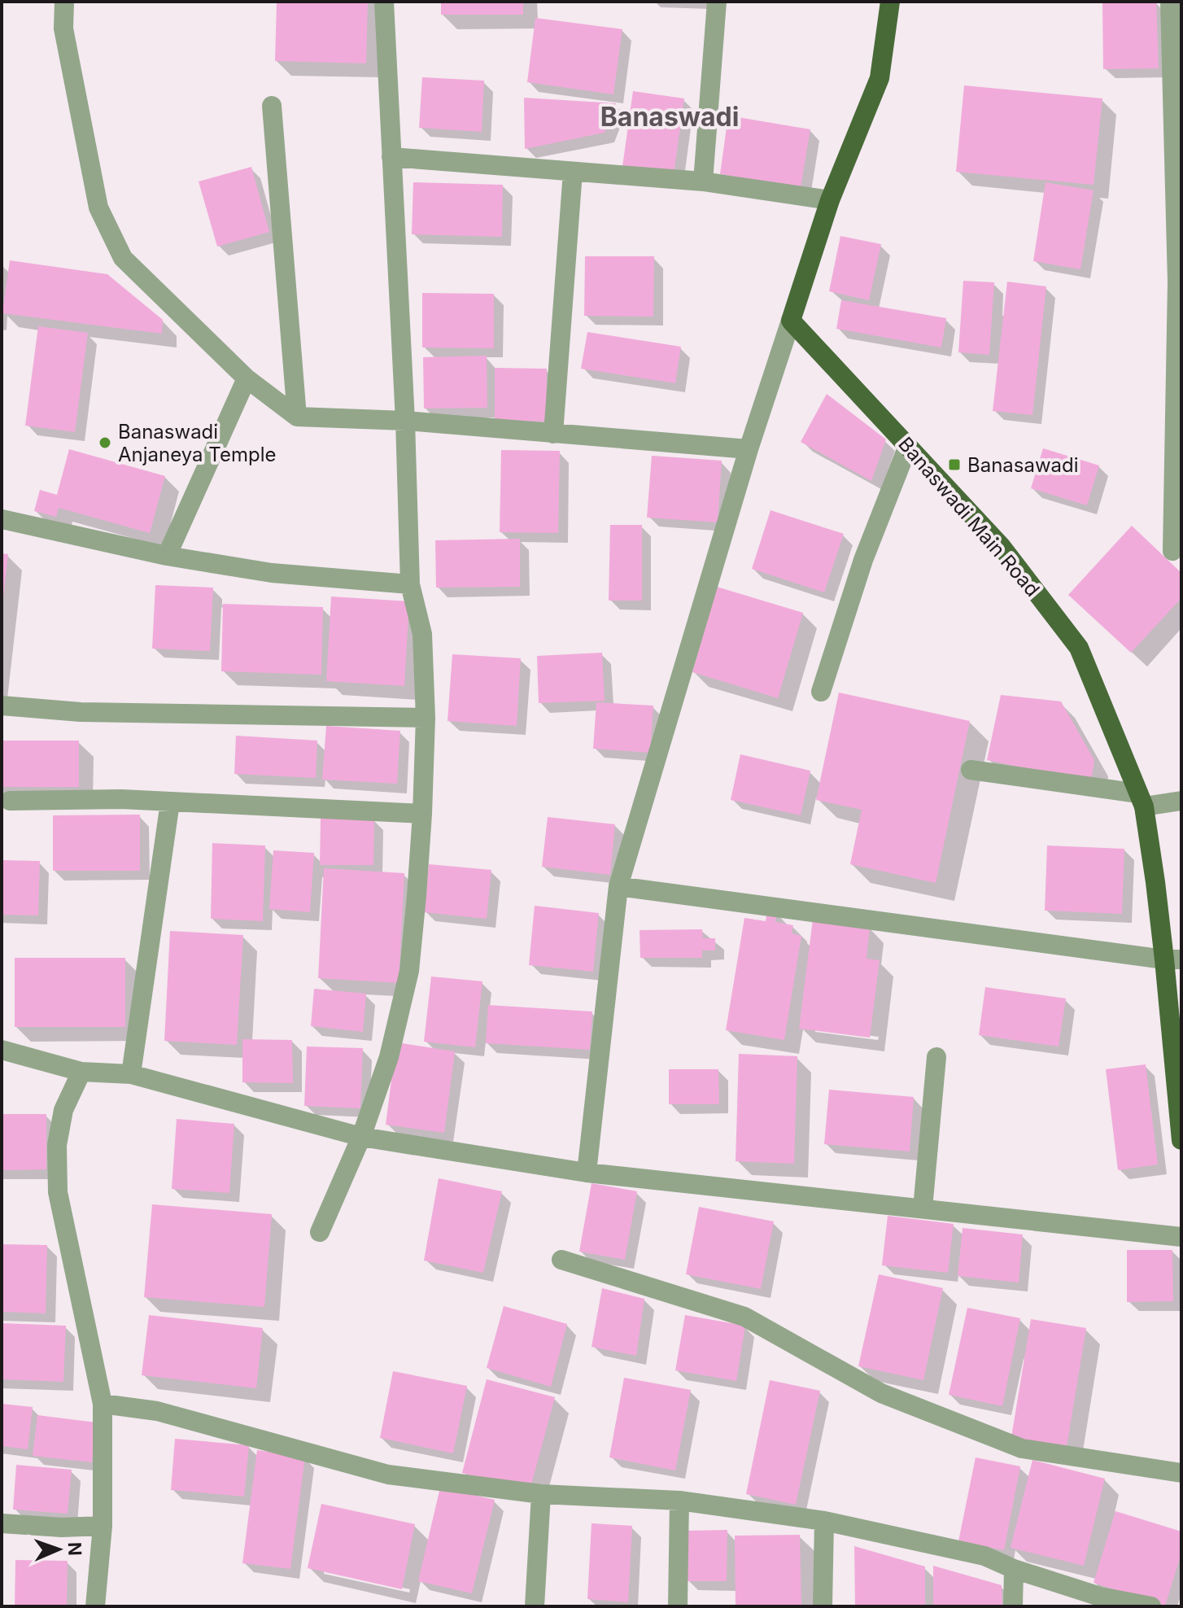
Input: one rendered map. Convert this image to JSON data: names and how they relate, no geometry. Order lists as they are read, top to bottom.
{
  "streets": {
    "main road": ["Banaswadi Main Road"]
  },
  "districts": ["Banaswadi"],
  "places": {
    "other": ["Banaswadi Anjaneya Temple"],
    "transit": ["Banasawadi"]
  },
  "north": "right"
}
